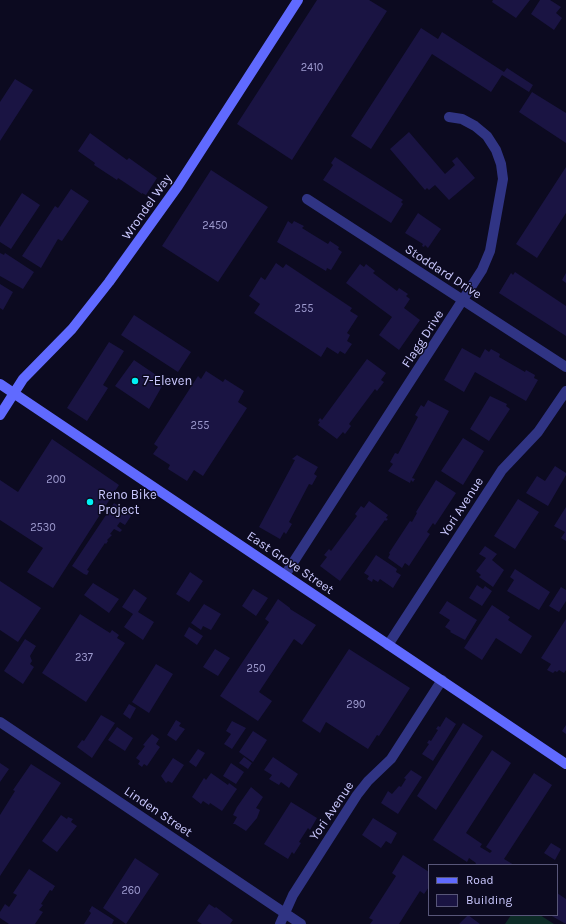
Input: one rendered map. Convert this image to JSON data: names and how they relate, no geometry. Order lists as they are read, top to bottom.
{
  "streets": {
    "street": [
      "Wrondel Way",
      "Stoddard Drive",
      "Flagg Drive",
      "Yori Avenue",
      "East Grove Street",
      "Linden Street"
    ]
  },
  "crossings": [
    ["Wrondel Way", "East Grove Street"],
    ["Stoddard Drive", "Flagg Drive"],
    ["Flagg Drive", "East Grove Street"],
    ["Yori Avenue", "East Grove Street"],
    ["Yori Avenue", "Linden Street"]
  ],
  "places": ["7-Eleven", "Reno Bike Project"],
  "house_numbers": [
    "2410",
    "2450",
    "255",
    "255",
    "200",
    "2530",
    "237",
    "250",
    "290",
    "260"
  ],
  "legend": ["Road", "Building"]
}
